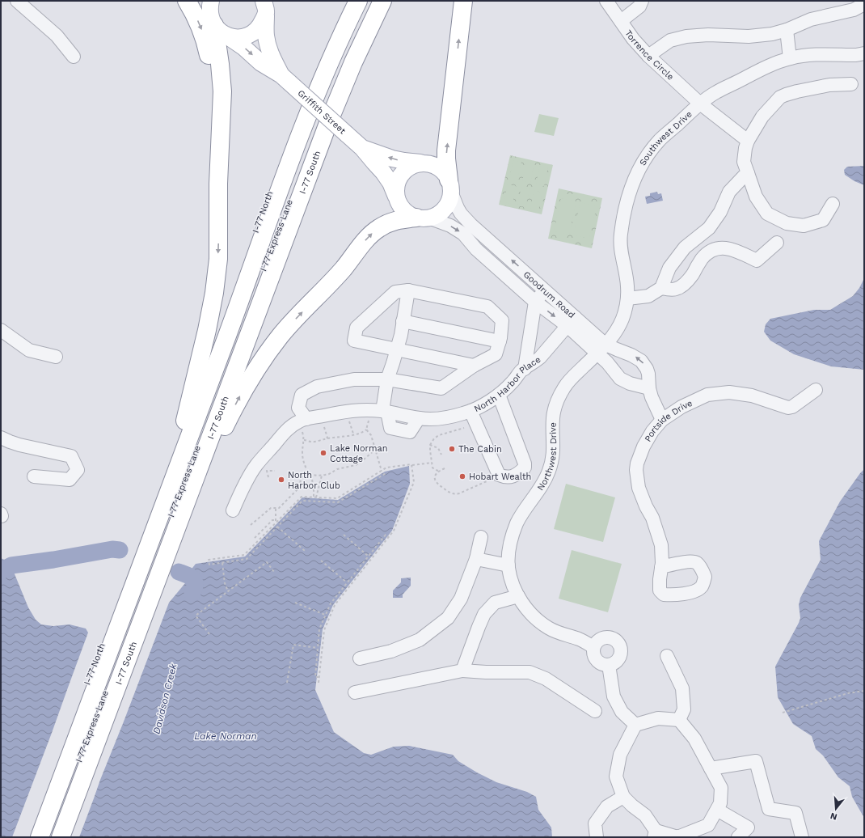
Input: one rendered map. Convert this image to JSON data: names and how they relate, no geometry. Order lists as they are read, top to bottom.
{
  "streets": {
    "highway": ["I-77 South", "I-77 North", "I 77 Express Lane"],
    "main road": ["Griffith Street"],
    "street": [
      "Torrence Circle",
      "Southwest Drive",
      "Goodrum Road",
      "North Harbor Place",
      "Portside Drive",
      "Northwest Drive"
    ]
  },
  "crossings": [
    ["Torrence Circle", "Southwest Drive"],
    ["Griffith Street", "Goodrum Road"],
    ["Southwest Drive", "Goodrum Road"],
    ["Southwest Drive", "Northwest Drive"],
    ["Goodrum Road", "North Harbor Place"],
    ["Goodrum Road", "Portside Drive"],
    ["Goodrum Road", "Northwest Drive"]
  ],
  "water": ["Davidson Creek", "Lake Norman"],
  "places": [
    "The Cabin",
    "Lake Norman Cottage",
    "Hobart Wealth",
    "North Harbor Club"
  ],
  "north": "bottom"
}
